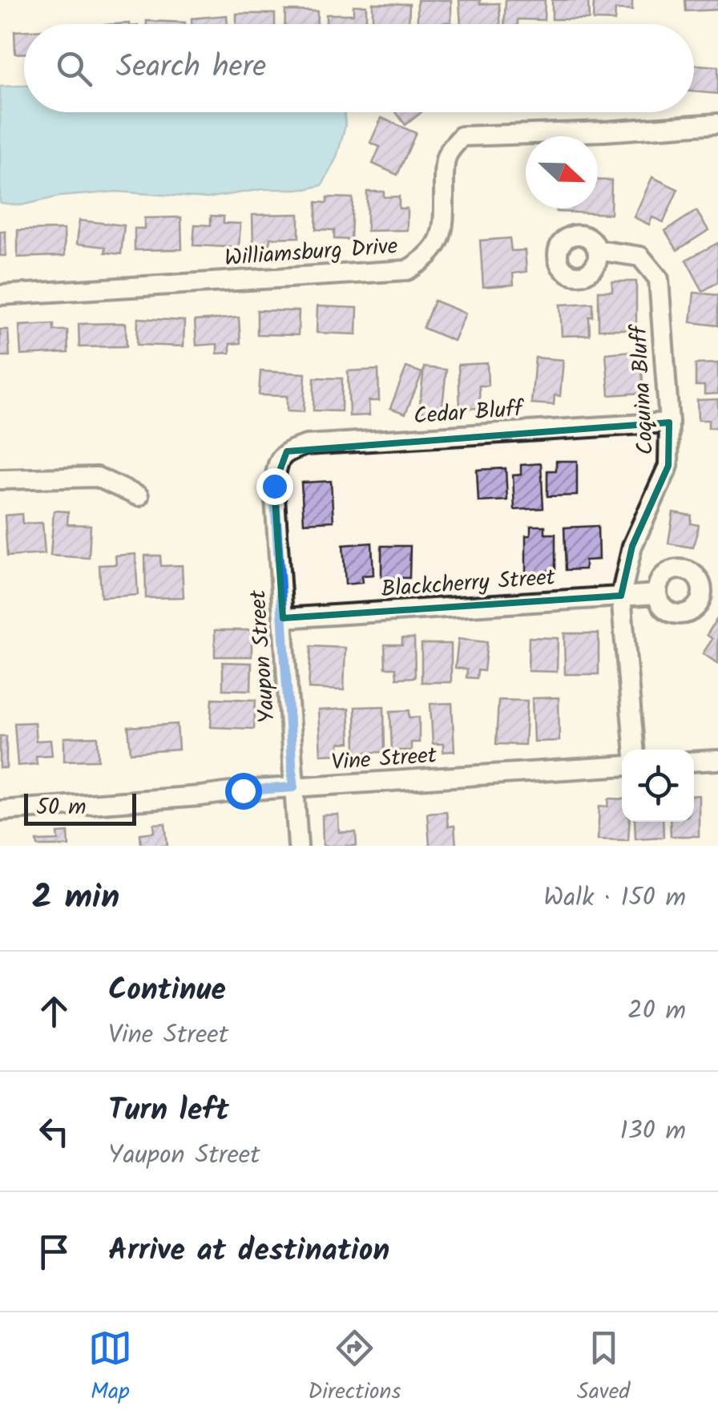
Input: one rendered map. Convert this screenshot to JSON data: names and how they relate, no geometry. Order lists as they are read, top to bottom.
{
  "streets": {
    "street": [
      "Williamsburg Drive",
      "Coquina Bluff",
      "Cedar Bluff",
      "Blackcherry Street",
      "Yaupon Street",
      "Vine Street"
    ]
  },
  "crossings": [
    ["Coquina Bluff", "Cedar Bluff"],
    ["Coquina Bluff", "Blackcherry Street"],
    ["Cedar Bluff", "Yaupon Street"],
    ["Blackcherry Street", "Yaupon Street"],
    ["Yaupon Street", "Vine Street"]
  ],
  "scale_bar": "50 m",
  "north": "right",
  "page": {
    "search": "Search here",
    "scale": "50 m",
    "heading": ["2 min", "Walk · 150 m"],
    "list": [
      ["Continue", "Vine Street", "20 m"],
      ["Turn left", "Yaupon Street", "130 m"],
      "Arrive at destination"
    ],
    "nav": ["Map", "Directions", "Saved"]
  }
}
